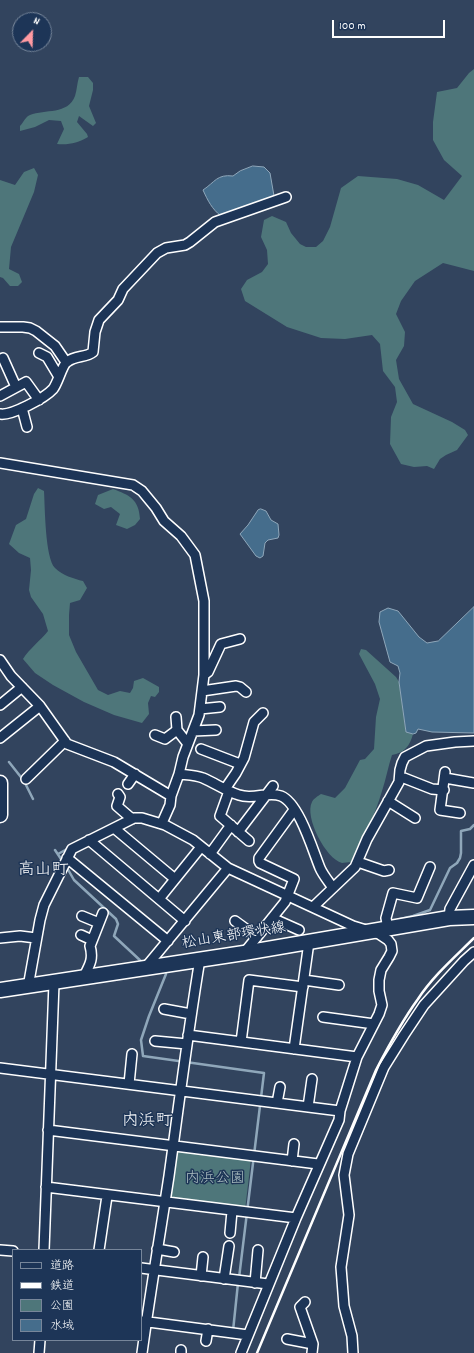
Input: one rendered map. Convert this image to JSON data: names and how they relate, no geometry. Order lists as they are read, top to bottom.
{
  "streets": {
    "main road": ["松山東部環状線"]
  },
  "districts": ["高山町", "内浜町"],
  "parks": ["内浜公園"],
  "legend": [
    "道路",
    "鉄道",
    "公園",
    "水域"
  ],
  "scale_bar": "100 m",
  "north": "top right"
}
